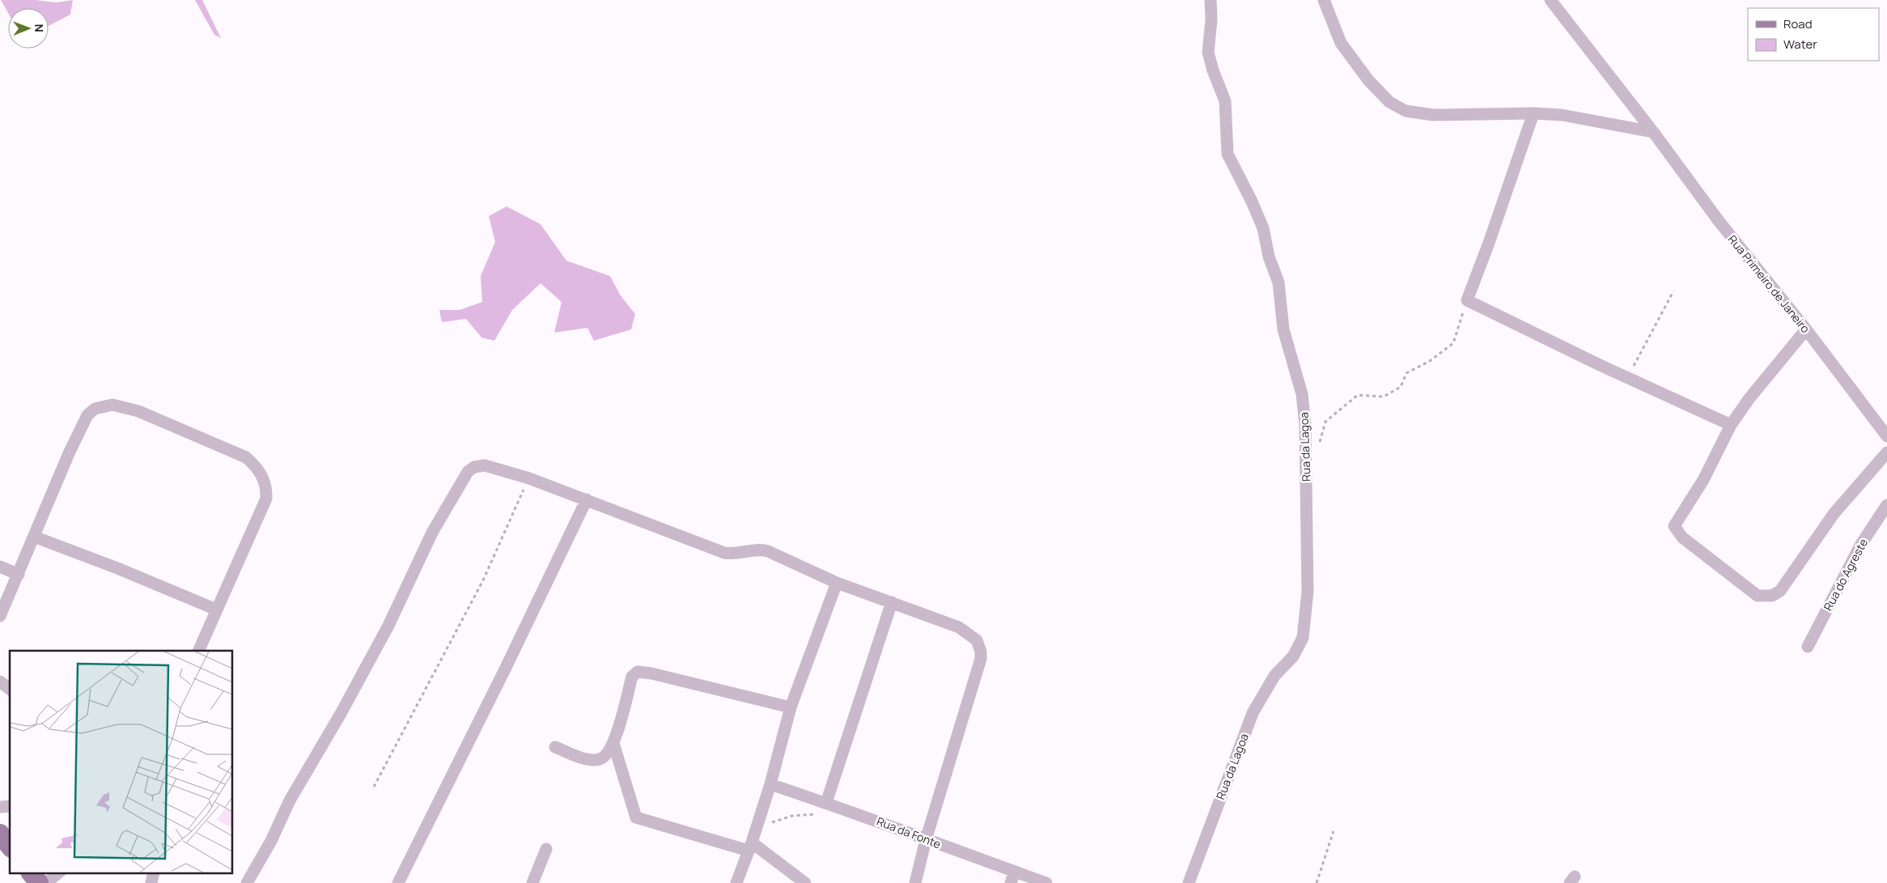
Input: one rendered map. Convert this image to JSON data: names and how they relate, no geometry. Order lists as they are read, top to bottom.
{
  "streets": {
    "street": [
      "Rua Primeiro de Janeiro",
      "Rua da Lagoa",
      "Rua do Agreste",
      "Rua da Fonte"
    ]
  },
  "legend": ["Road", "Water"],
  "north": "right"
}
